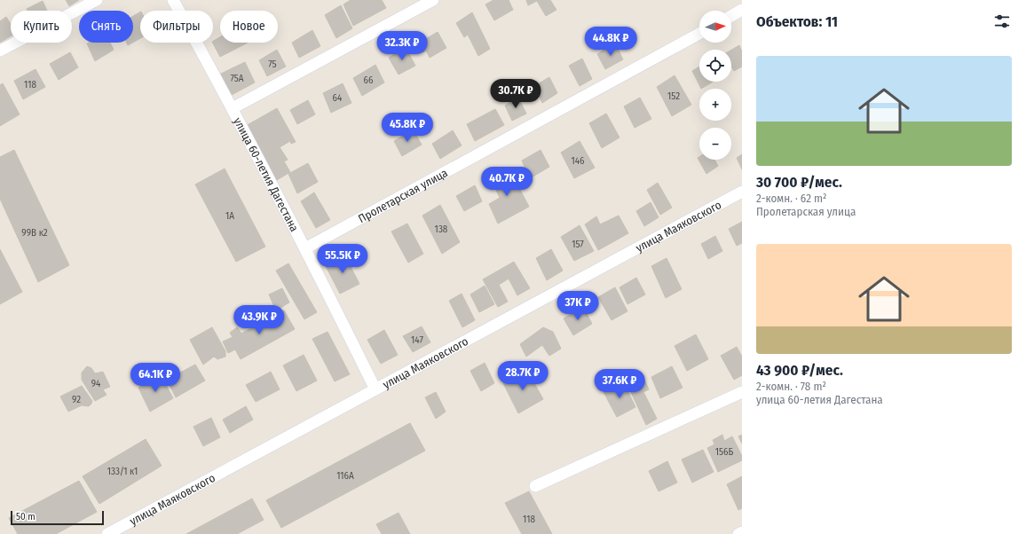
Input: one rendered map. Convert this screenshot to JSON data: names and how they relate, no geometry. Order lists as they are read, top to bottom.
{
  "streets": {
    "street": ["улица 60-летия Дагестана", "Пролетарская улица", "улица Маяковского"]
  },
  "crossings": [
    ["улица 60-летия Дагестана", "Пролетарская улица"],
    ["улица 60-летия Дагестана", "улица Маяковского"]
  ],
  "house_numbers": [
    "75",
    "75А",
    "66",
    "118",
    "152",
    "64",
    "146",
    "1А",
    "138",
    "99В к2",
    "157",
    "147",
    "94",
    "92",
    "156Б",
    "133/1 к1",
    "116А",
    "118"
  ],
  "scale_bar": "50 m",
  "north": "right",
  "page": {
    "heading": "Объектов: 11",
    "map_buttons": ["+", "−"],
    "chip": [
      "Купить",
      "Снять",
      "Фильтры",
      "Новое"
    ],
    "price": [
      "44.8K ₽",
      "32.3K ₽",
      "30.7K ₽",
      "45.8K ₽",
      "40.7K ₽",
      "55.5K ₽",
      "37K ₽",
      "43.9K ₽",
      "28.7K ₽",
      "64.1K ₽",
      "37.6K ₽"
    ],
    "list": [
      {
        "name": "30 700 ₽/мес.",
        "note": "2-комн. · 62 m² · Пролетарская улица"
      },
      {
        "name": "43 900 ₽/мес.",
        "note": "2-комн. · 78 m² · улица 60-летия Дагестана"
      }
    ],
    "scale": "50 m"
  }
}
